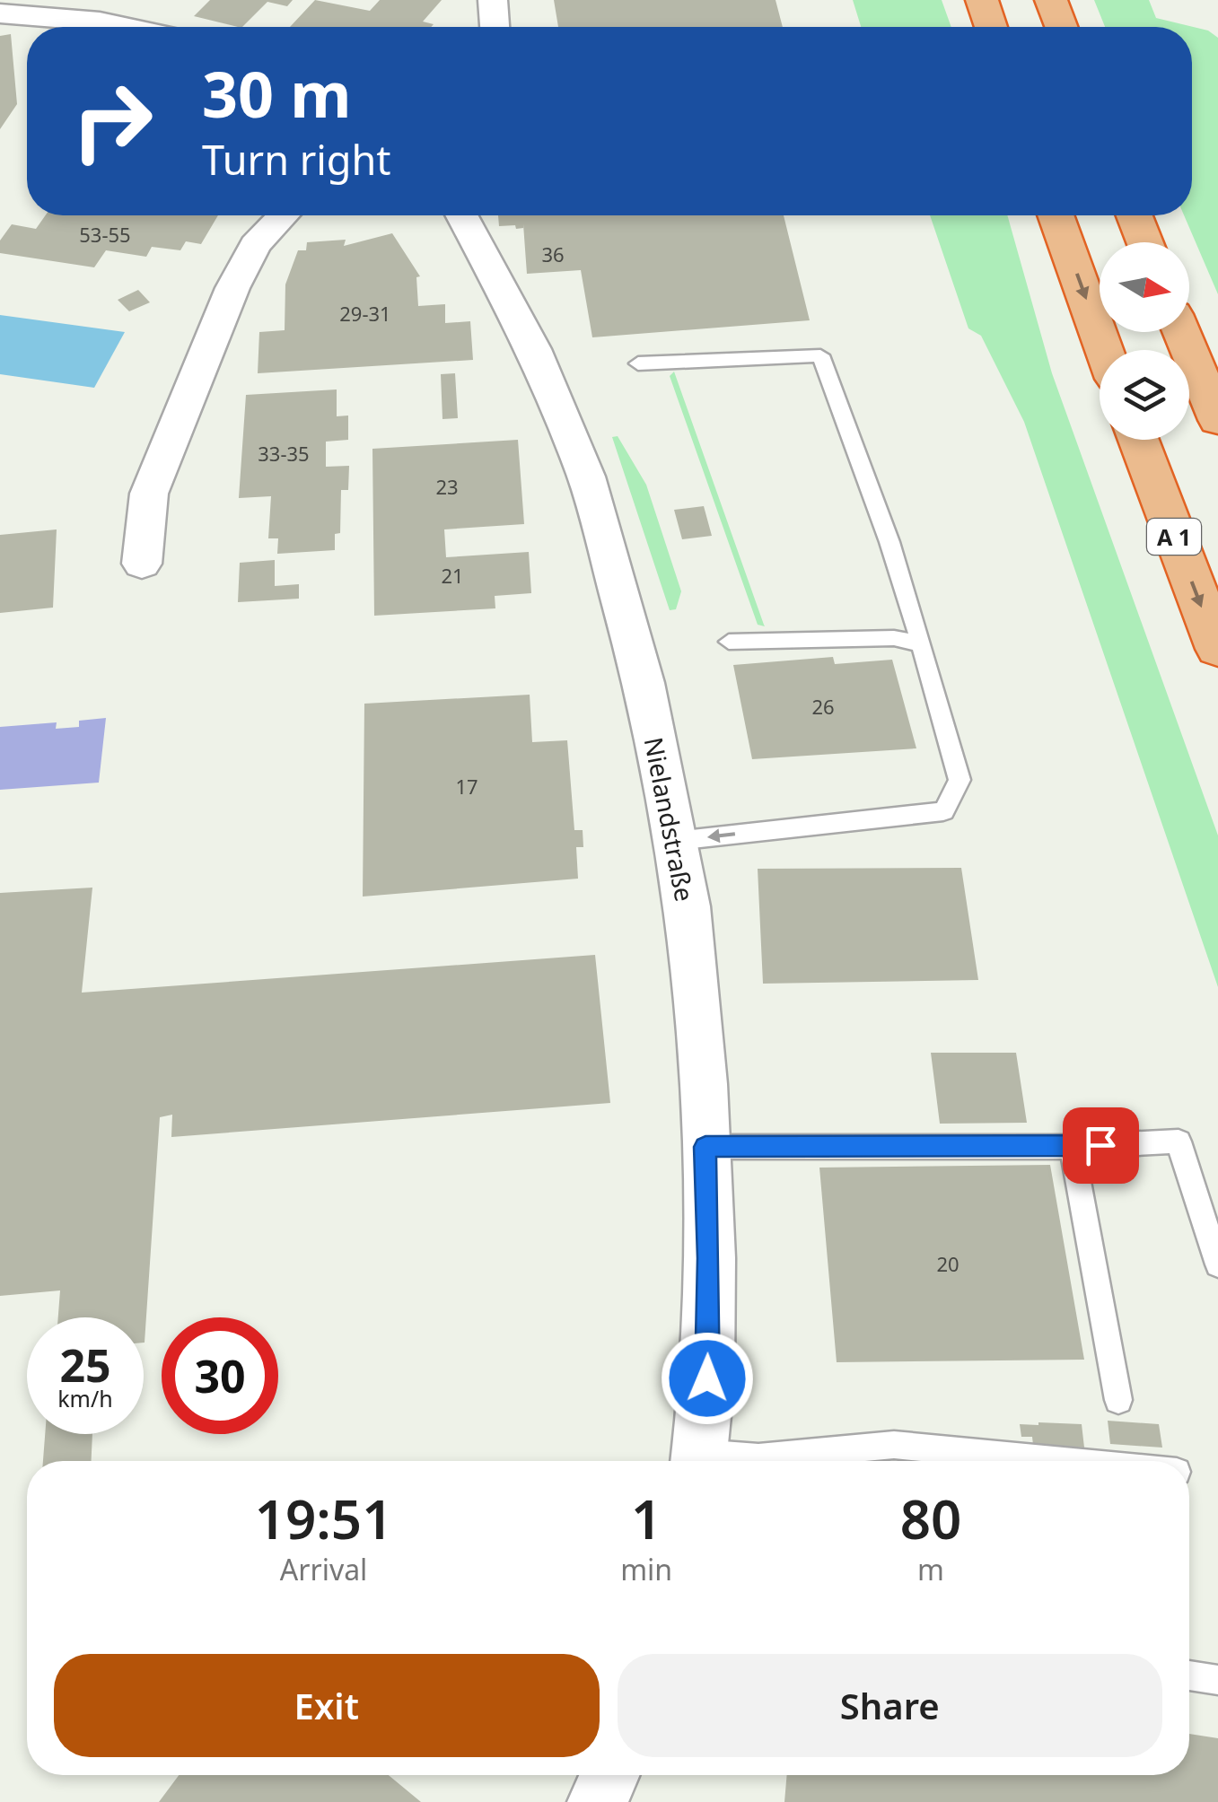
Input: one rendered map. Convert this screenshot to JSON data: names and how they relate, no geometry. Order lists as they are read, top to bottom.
{
  "streets": {
    "highway": ["A 1"],
    "street": ["Nielandstraße"]
  },
  "house_numbers": [
    "53-55",
    "36",
    "29-31",
    "33-35",
    "23",
    "21",
    "26",
    "17",
    "20"
  ],
  "north": "right",
  "page": {
    "turn": ["30 m", "Turn right"],
    "speed": "25 km/h",
    "limit": "30",
    "eta": [
      "19:51",
      "Arrival",
      "1",
      "min",
      "80",
      "m"
    ],
    "buttons": ["Exit", "Share"]
  }
}
